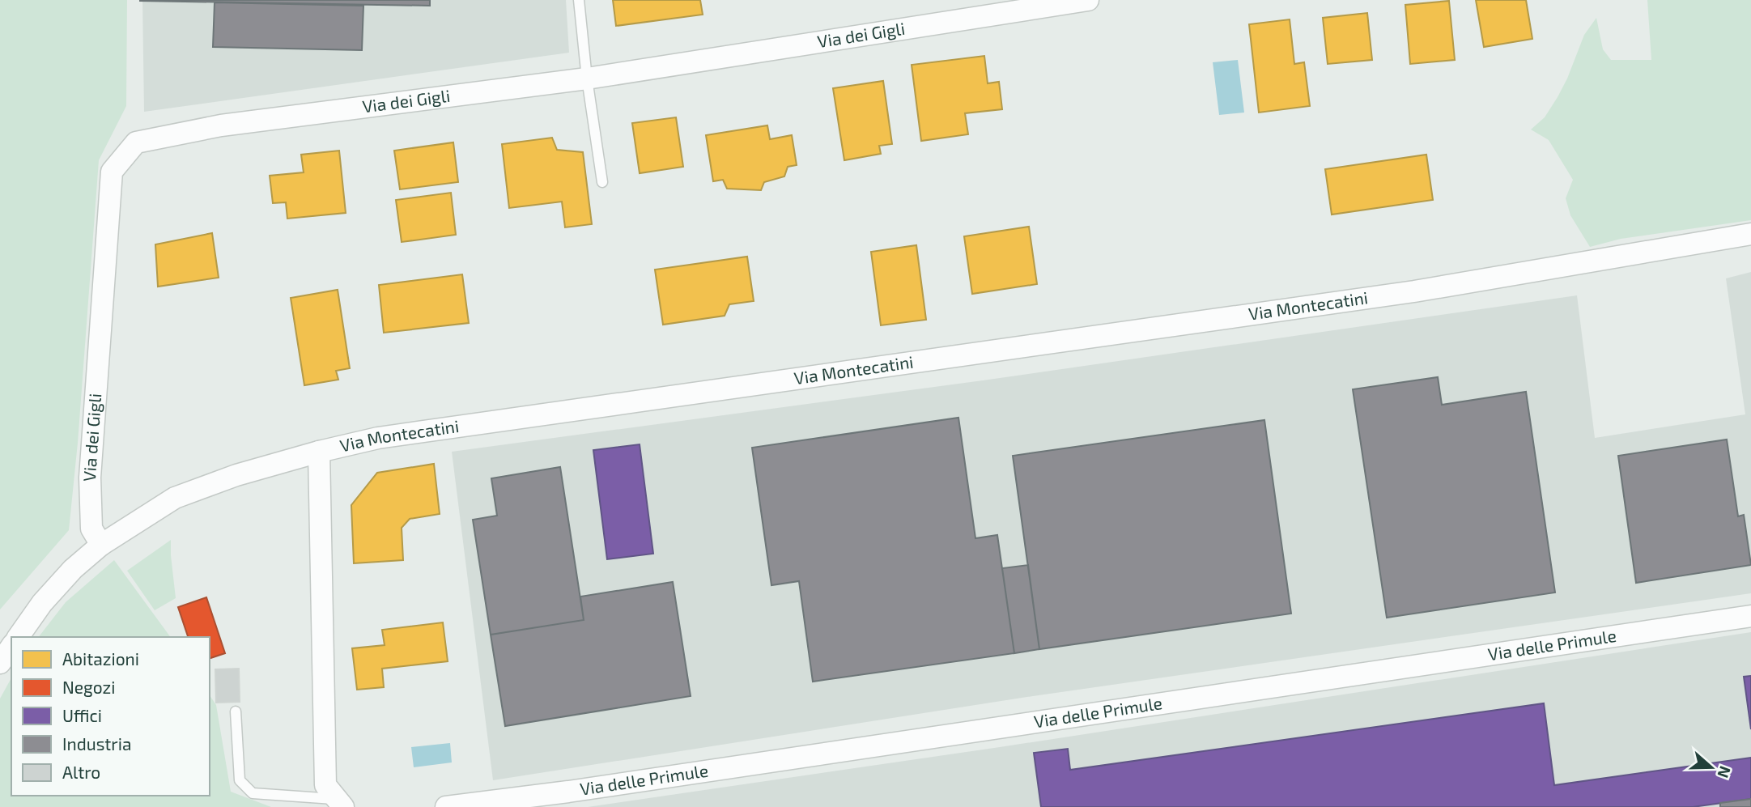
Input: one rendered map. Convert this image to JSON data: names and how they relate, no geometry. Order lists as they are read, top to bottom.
{
  "streets": {
    "street": ["Via dei Gigli", "Via Montecatini", "Via delle Primule"]
  },
  "crossings": [
    ["Via dei Gigli", "Via Montecatini"]
  ],
  "legend": [
    "Abitazioni",
    "Negozi",
    "Uffici",
    "Industria",
    "Altro"
  ],
  "north": "right"
}
